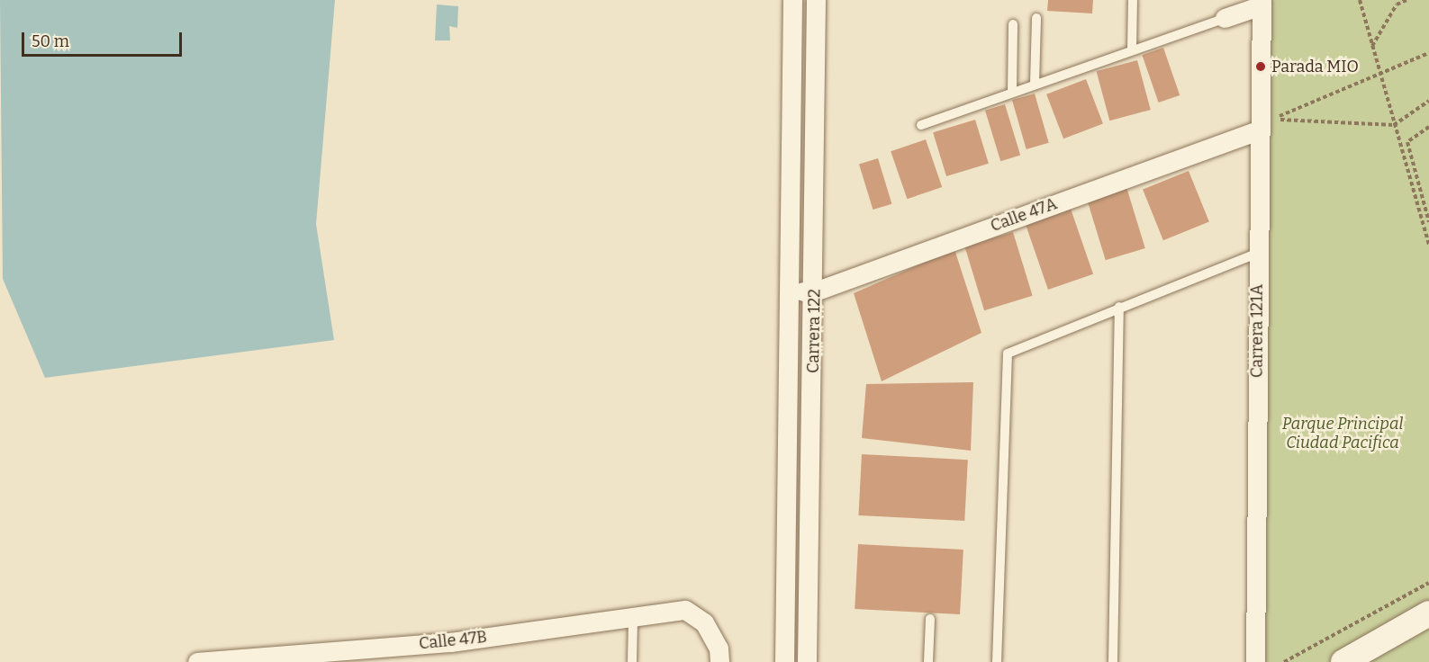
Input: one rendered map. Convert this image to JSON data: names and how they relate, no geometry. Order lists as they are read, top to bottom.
{
  "streets": {
    "street": [
      "Calle 47A",
      "Carrera 122",
      "Carrera 121A",
      "Calle 47B"
    ]
  },
  "crossings": [
    ["Calle 47A", "Carrera 122"],
    ["Calle 47A", "Carrera 121A"]
  ],
  "parks": ["Parque Principal Ciudad Pacifica"],
  "places": ["Parada MIO"],
  "scale_bar": "50 m"
}
